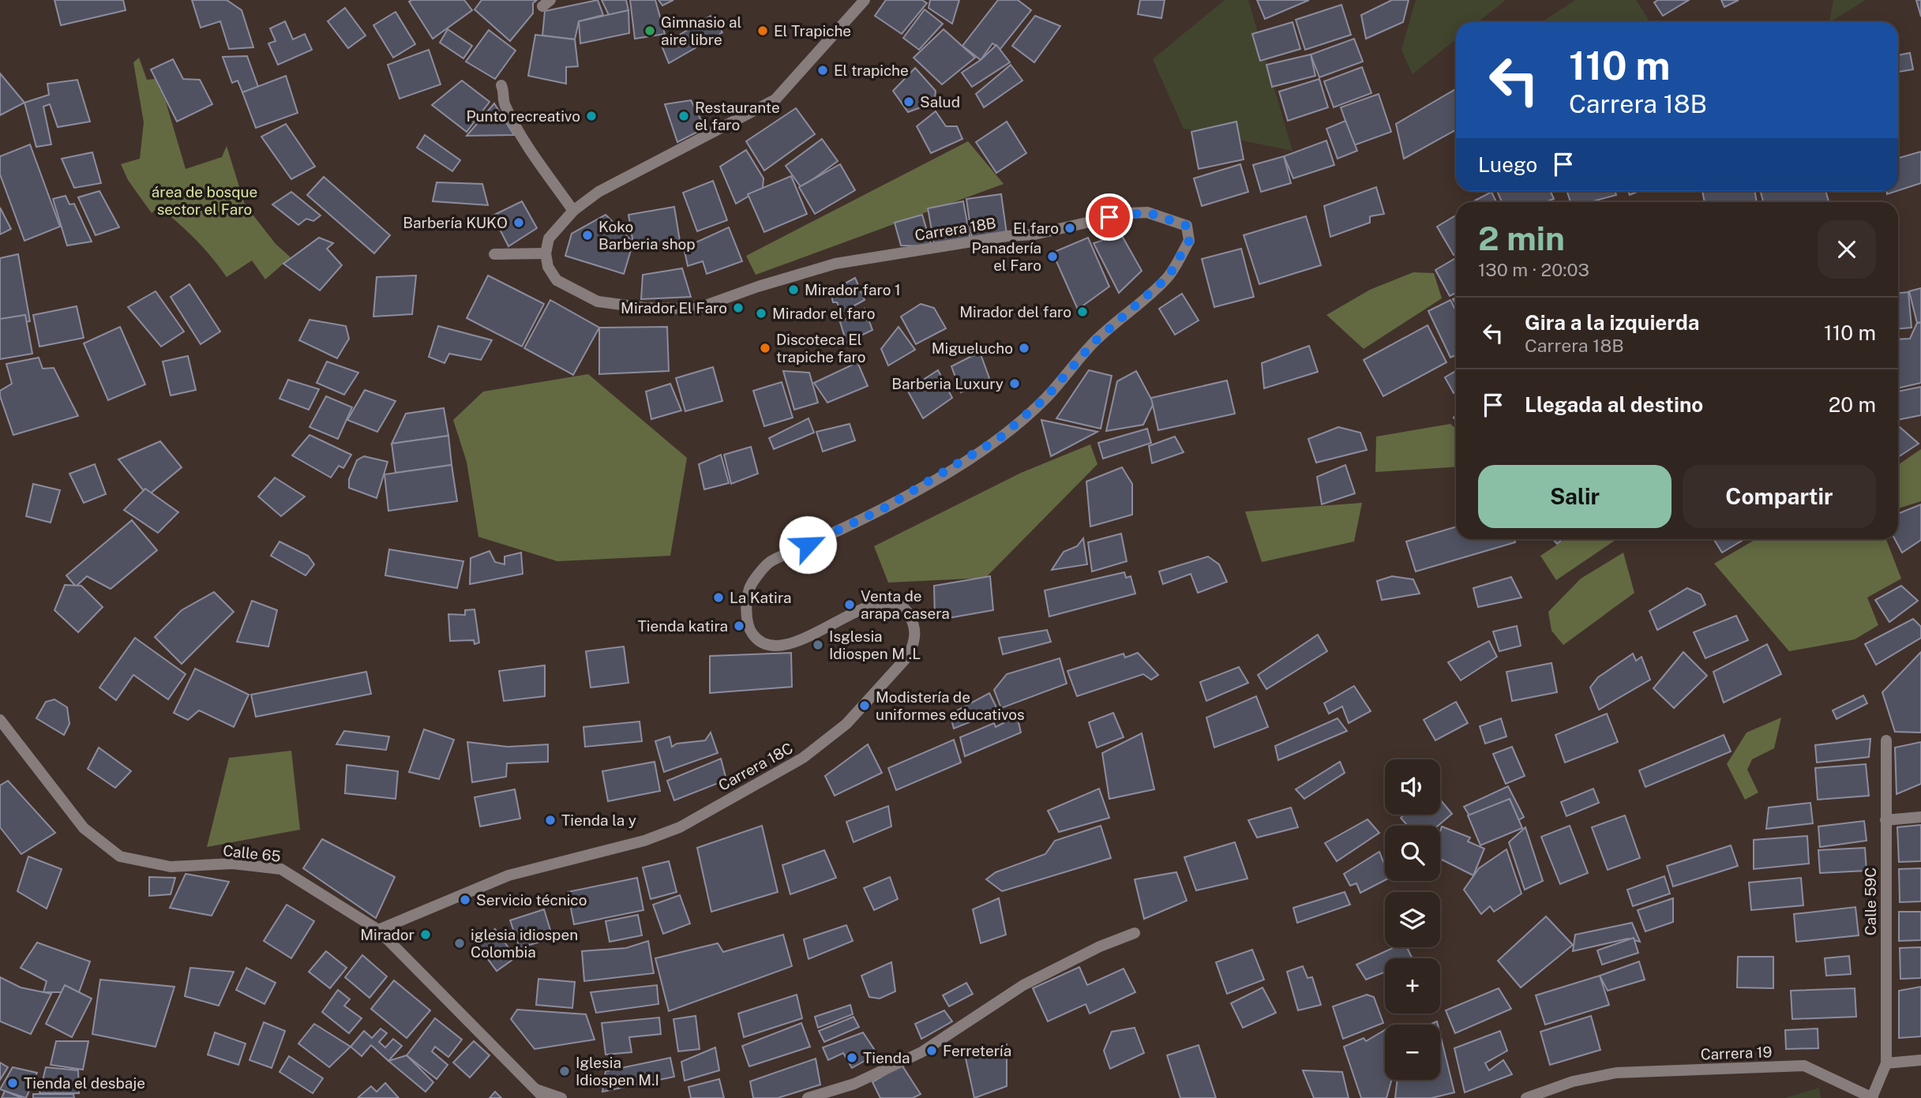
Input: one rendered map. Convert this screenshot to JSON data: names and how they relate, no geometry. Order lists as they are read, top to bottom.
{
  "streets": {
    "street": [
      "Carrera 18B",
      "Carrera 18C",
      "Calle 65",
      "Calle 59C",
      "Carrera 19"
    ]
  },
  "crossings": [
    ["Carrera 18B", "Carrera 18C"],
    ["Carrera 18C", "Calle 65"],
    ["Calle 59C", "Carrera 19"]
  ],
  "parks": ["área de bosque sector el Faro"],
  "places": [
    "Gimnasio al aire libre",
    "El Trapiche",
    "El trapiche",
    "Salud",
    "Punto recreativo",
    "Restaurante el faro",
    "Barbería KUKO",
    "El faro",
    "Koko Barberia shop",
    "Panadería el Faro",
    "Mirador faro 1",
    "Mirador El Faro",
    "Mirador del faro",
    "Mirador el faro",
    "Discoteca El trapiche faro",
    "Miguelucho",
    "Barberia Luxury",
    "La Katira",
    "Venta de arapa casera",
    "Tienda katira",
    "Isglesia Idiospen M .L",
    "Modistería de uniformes educativos",
    "Tienda la y",
    "Servicio técnico",
    "Mirador",
    "iglesia idiospen Colombia",
    "Ferretería",
    "Tienda",
    "Iglesia Idiospen M.I",
    "Tienda el desbaje"
  ],
  "page": {
    "turn": ["110 m", "Carrera 18B"],
    "then": "Luego",
    "heading": ["2 min", "130 m · 20:03"],
    "list": [
      {
        "name": "Gira a la izquierda",
        "note": "Carrera 18B",
        "value": "110 m"
      },
      {
        "name": "Llegada al destino",
        "value": "20 m"
      }
    ],
    "buttons": ["Salir", "Compartir"],
    "map_buttons": ["+", "−"]
  }
}
